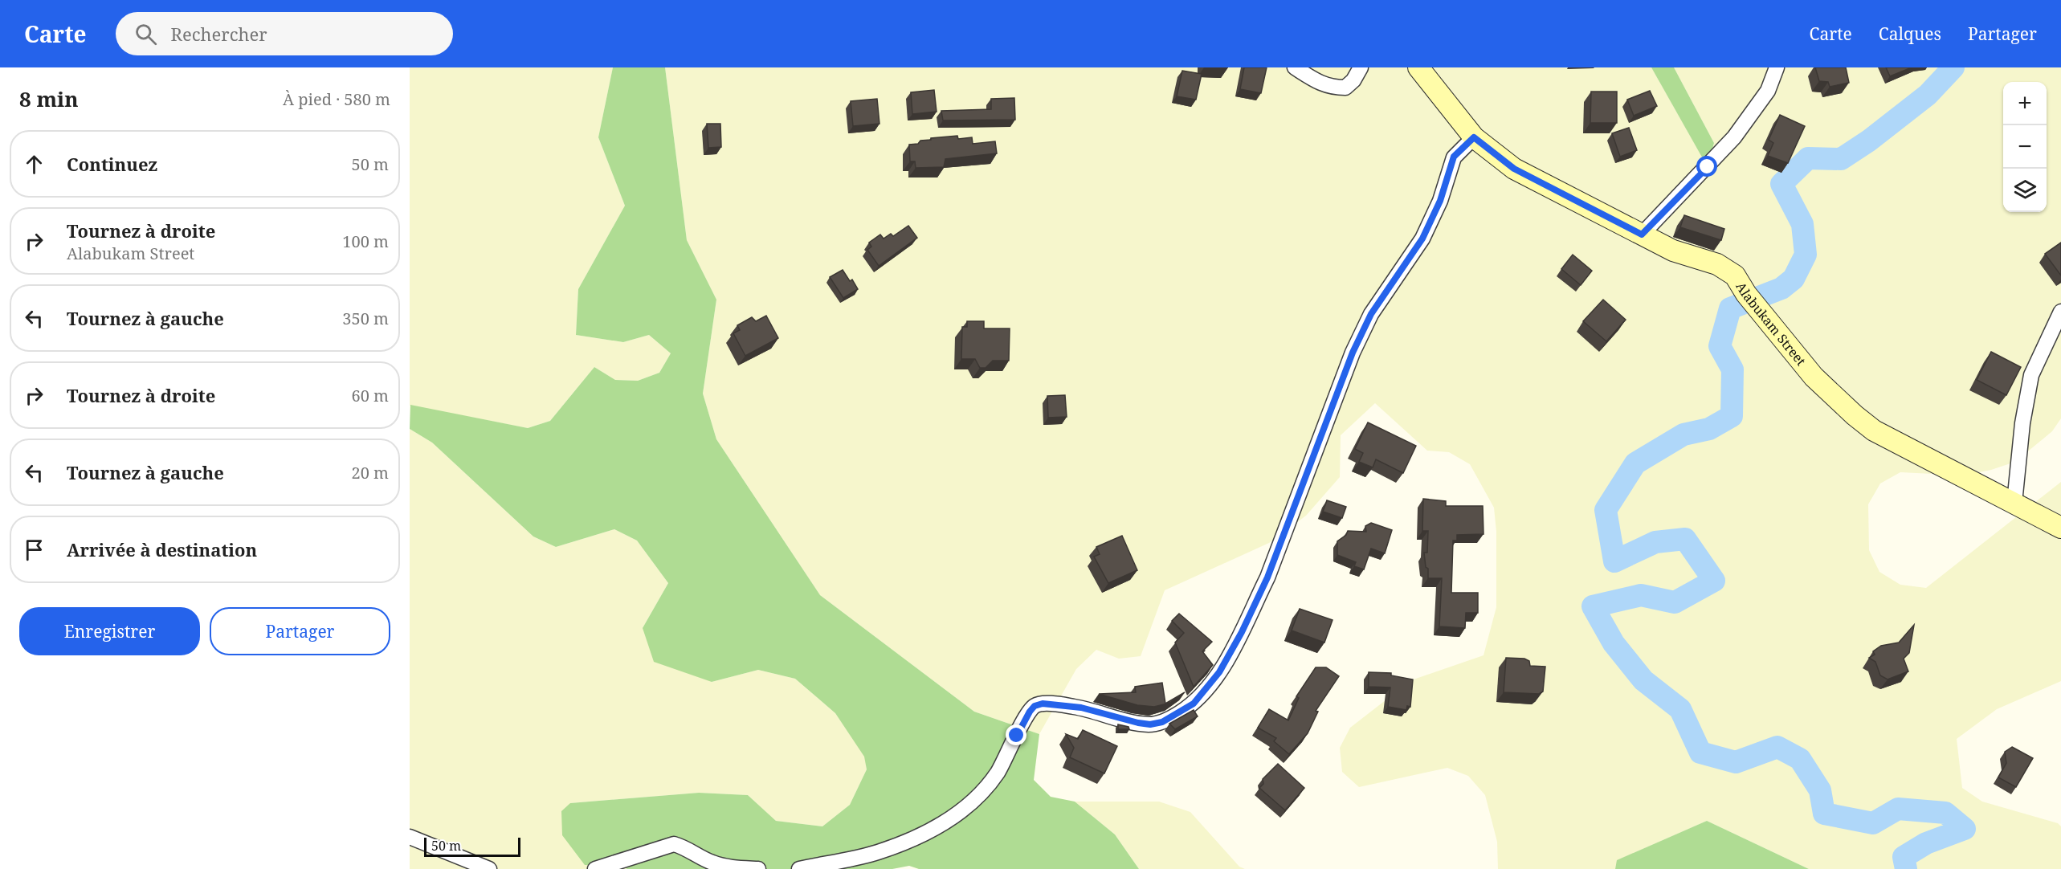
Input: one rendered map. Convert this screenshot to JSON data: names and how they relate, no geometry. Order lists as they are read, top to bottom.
{
  "streets": {
    "street": ["Alabukam Street"]
  },
  "scale_bar": "50 m",
  "page": {
    "header": "Carte",
    "search": "Rechercher",
    "nav": ["Carte", "Calques", "Partager"],
    "heading": ["8 min", "À pied · 580 m"],
    "map_buttons": ["+", "−"],
    "list": [
      ["Continuez", "50 m"],
      ["Tournez à droite", "Alabukam Street", "100 m"],
      ["Tournez à gauche", "350 m"],
      ["Tournez à droite", "60 m"],
      ["Tournez à gauche", "20 m"],
      "Arrivée à destination"
    ],
    "buttons": ["Enregistrer", "Partager"],
    "scale": "50 m"
  }
}
